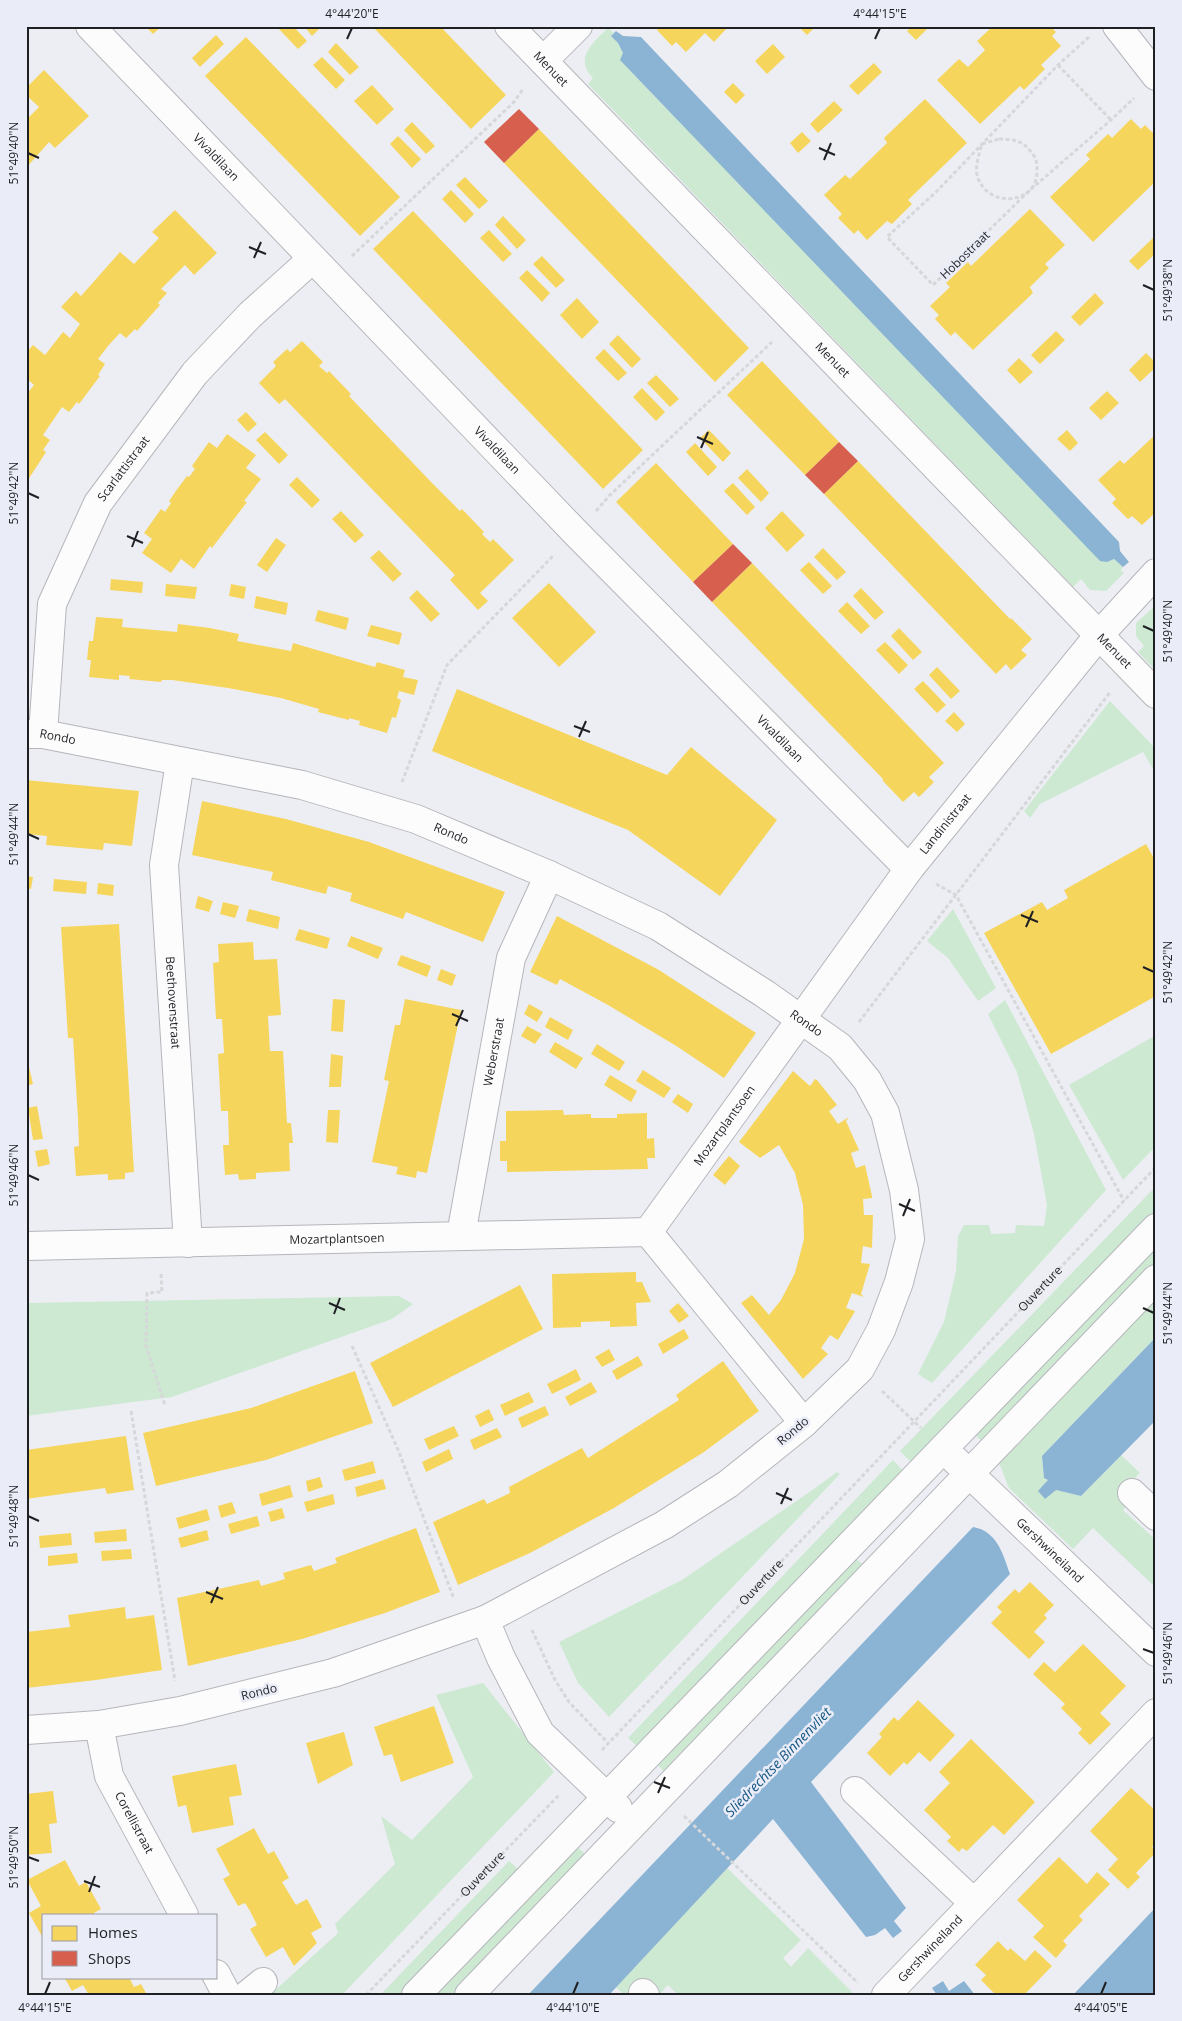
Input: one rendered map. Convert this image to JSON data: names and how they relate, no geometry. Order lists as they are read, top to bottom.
{
  "streets": {
    "street": [
      "Menuet",
      "Vivaldilaan",
      "Scarlattistraat",
      "Rondo",
      "Landinistraat",
      "Beethovenstraat",
      "Weberstraat",
      "Mozartplantsoen",
      "Gershwineiland",
      "Corellistraat"
    ],
    "path": ["Hobostraat", "Ouverture"]
  },
  "crossings": [
    ["Menuet", "Landinistraat"],
    ["Vivaldilaan", "Scarlattistraat"],
    ["Vivaldilaan", "Landinistraat"],
    ["Scarlattistraat", "Rondo"],
    ["Rondo", "Landinistraat"],
    ["Rondo", "Beethovenstraat"],
    ["Rondo", "Weberstraat"],
    ["Rondo", "Mozartplantsoen"],
    ["Rondo", "Corellistraat"],
    ["Landinistraat", "Mozartplantsoen"],
    ["Beethovenstraat", "Mozartplantsoen"],
    ["Weberstraat", "Mozartplantsoen"]
  ],
  "water": ["Sliedrechtse Binnenvliet"],
  "legend": ["Homes", "Shops"],
  "coordinates": [
    "4°44'20\"E",
    "4°44'15\"E",
    "51°49'40\"N",
    "51°49'38\"N",
    "51°49'42\"N",
    "51°49'44\"N",
    "51°49'46\"N",
    "51°49'48\"N",
    "51°49'50\"N",
    "4°44'10\"E",
    "4°44'05\"E"
  ]
}
